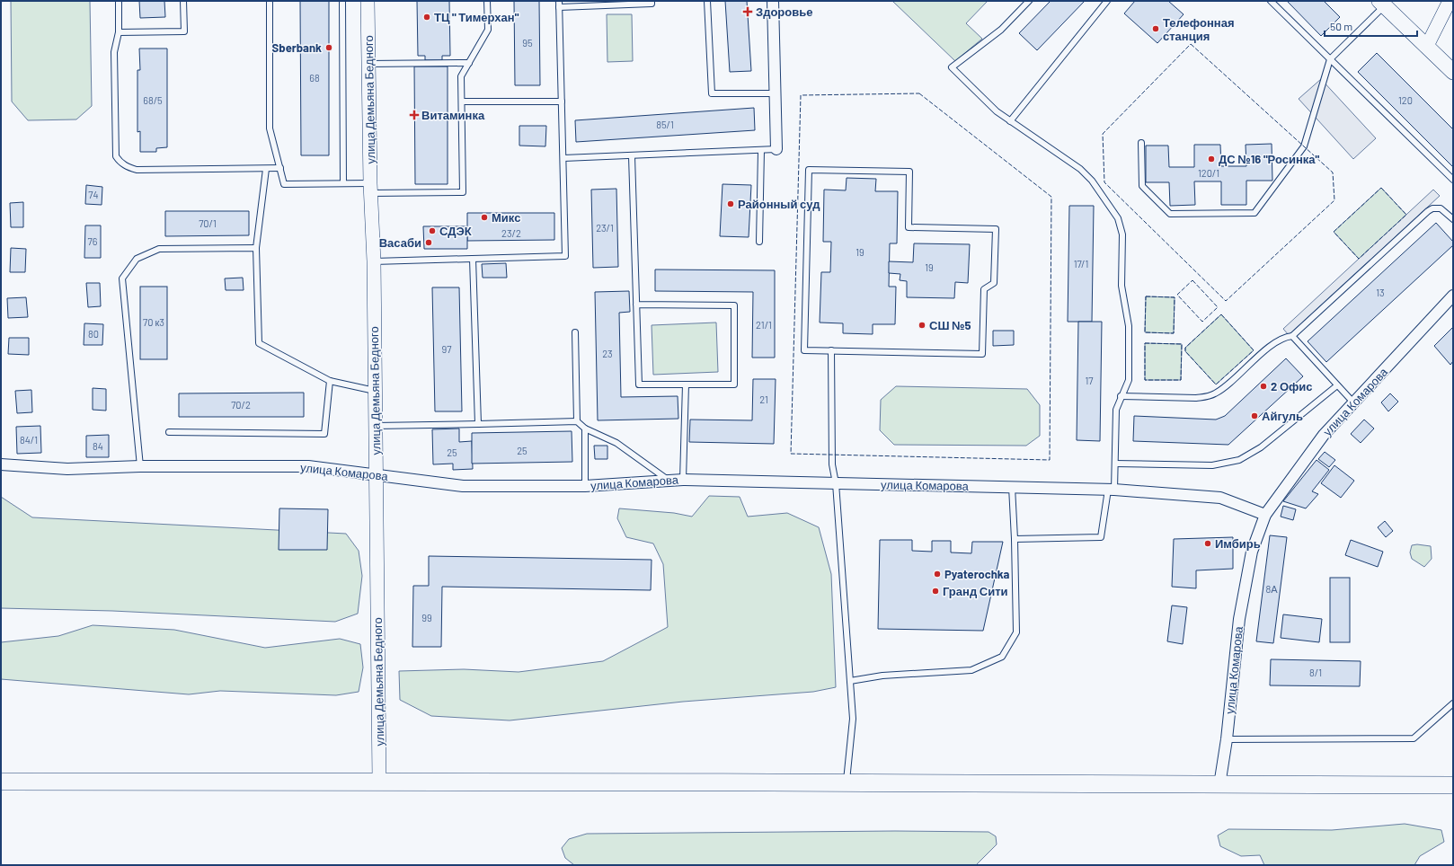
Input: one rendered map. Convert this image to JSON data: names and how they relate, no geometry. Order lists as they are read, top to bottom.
{
  "streets": {
    "street": ["улица Демьяна Бедного", "улица Комарова"]
  },
  "crossings": [
    ["улица Демьяна Бедного", "улица Комарова"]
  ],
  "places": {
    "health": ["Здоровье", "Витаминка"],
    "other": [
      "ТЦ \" Тимерхан\"",
      "Телефонная станция",
      "Sberbank",
      "ДС №16 \"Росинка\"",
      "Районный суд",
      "Микс",
      "СДЭК",
      "Васаби",
      "СШ №5",
      "2 Офис",
      "Айгуль",
      "Имбирь",
      "Pyaterochka",
      "Гранд Сити"
    ]
  },
  "house_numbers": [
    "95",
    "68",
    "68/5",
    "120",
    "85/1",
    "120/1",
    "74",
    "70/1",
    "23/1",
    "23/2",
    "76",
    "19",
    "17/1",
    "19",
    "13",
    "70 к3",
    "21/1",
    "80",
    "97",
    "23",
    "17",
    "21",
    "70/2",
    "84/1",
    "84",
    "25",
    "25",
    "8А",
    "99",
    "8/1"
  ],
  "scale_bar": "50 m"
}
